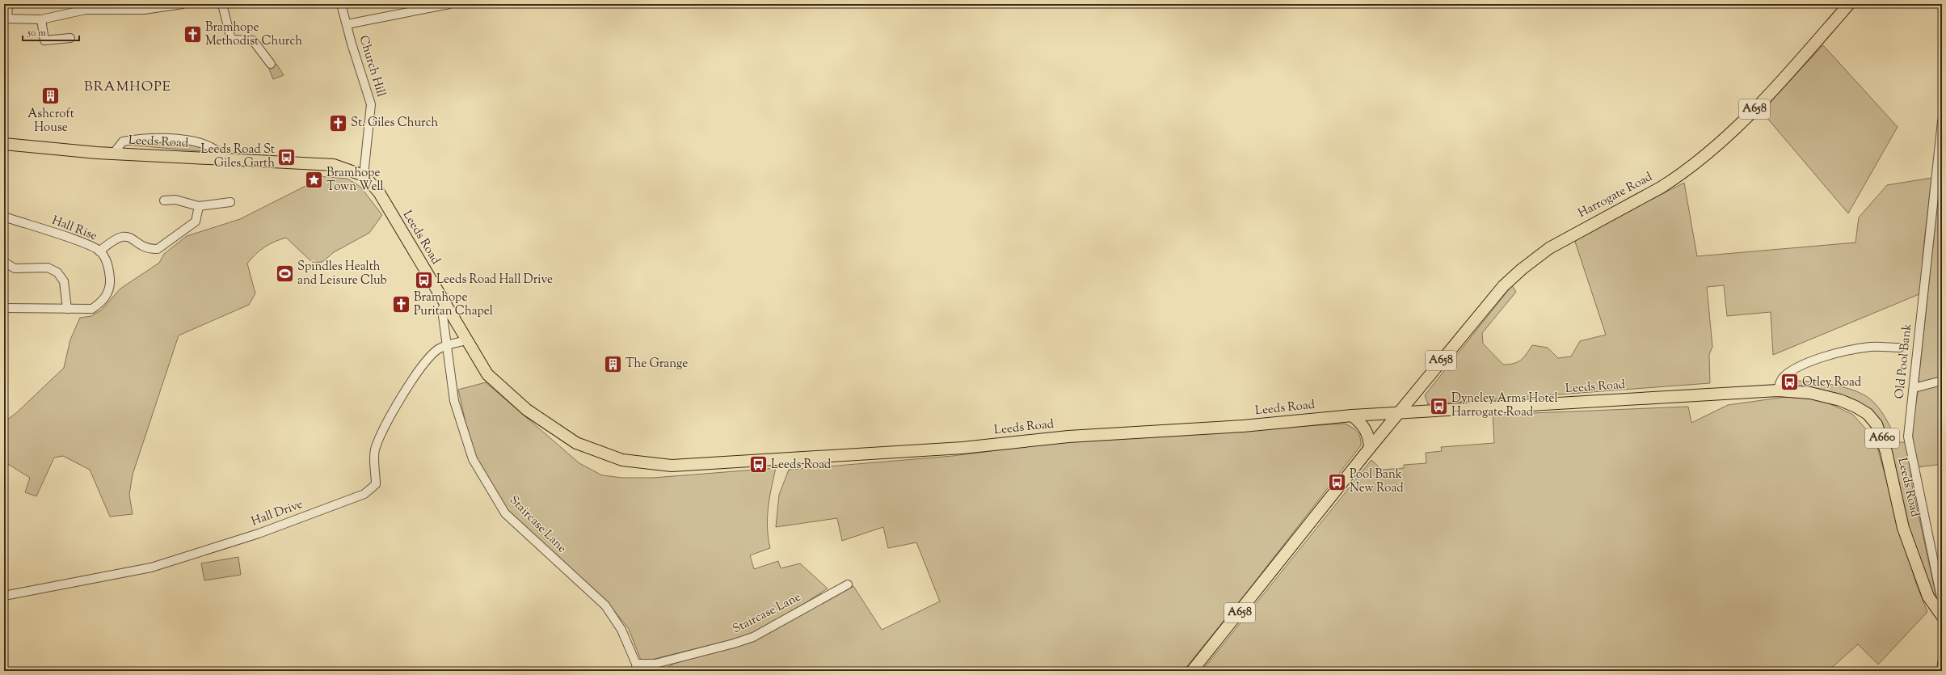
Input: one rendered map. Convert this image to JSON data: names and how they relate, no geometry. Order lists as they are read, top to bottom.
{
  "streets": {
    "highway": [
      "A658",
      "Leeds Road",
      "Harrogate Road",
      "A660"
    ],
    "street": [
      "Church Hill",
      "Hall Rise",
      "Old Pool Bank",
      "Hall Drive",
      "Staircase Lane"
    ]
  },
  "crossings": [
    ["Church Hill", "Leeds Road"],
    ["A658", "Leeds Road"],
    ["A658", "Harrogate Road"],
    ["Leeds Road", "Harrogate Road"],
    ["Leeds Road", "Hall Drive"],
    ["Leeds Road", "Staircase Lane"],
    ["Hall Drive", "Staircase Lane"]
  ],
  "districts": ["BRAMHOPE"],
  "places": {
    "church": ["Bramhope Methodist Church", "St. Giles Church", "Bramhope Puritan Chapel"],
    "building": ["Ashcroft House", "The Grange"],
    "bus stop": [
      "Leeds Road St Giles Garth",
      "Leeds Road Hall Drive",
      "Otley Road",
      "Dyneley Arms Hotel Harrogate Road",
      "Leeds Road",
      "Pool Bank New Road"
    ],
    "place": ["Bramhope Town Well"],
    "sports": ["Spindles Health and Leisure Club"]
  },
  "scale_bar": "50 m"
}
